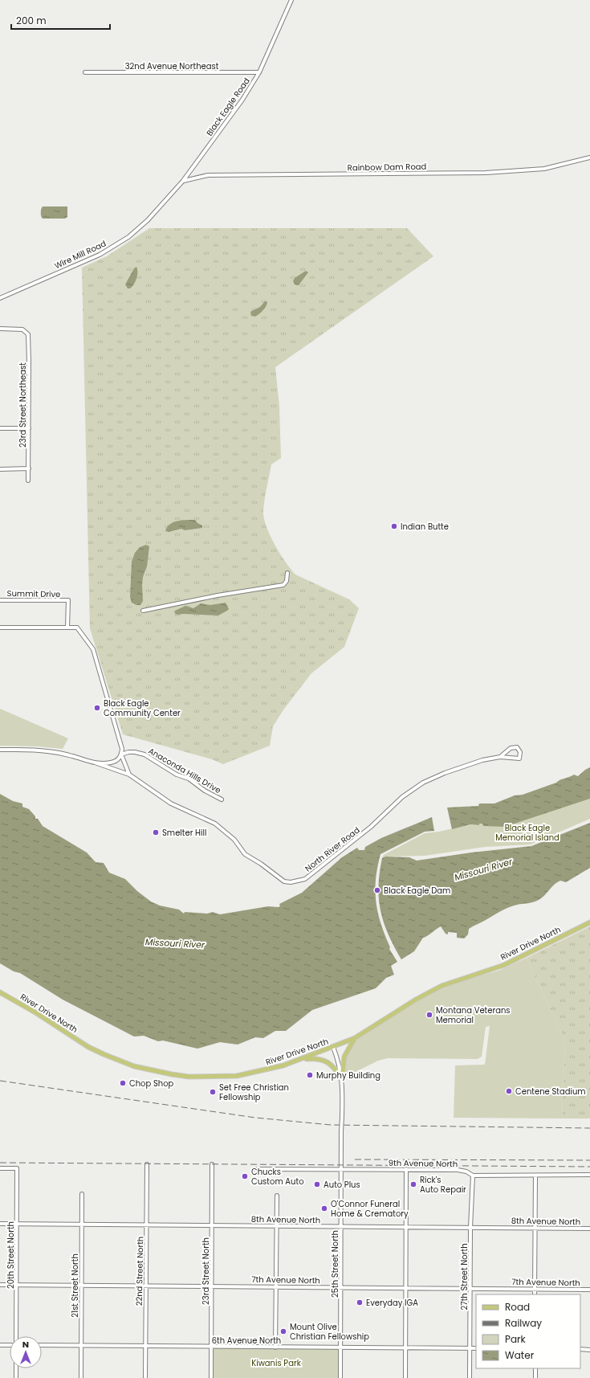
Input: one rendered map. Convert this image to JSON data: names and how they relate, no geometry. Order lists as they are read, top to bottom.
{
  "streets": {
    "main road": ["River Drive North"],
    "street": [
      "32nd Avenue Northeast",
      "Black Eagle Road",
      "Rainbow Dam Road",
      "Wire Mill Road",
      "23rd Street Northeast",
      "Summit Drive",
      "Anaconda Hills Drive",
      "North River Road",
      "9th Avenue North",
      "8th Avenue North",
      "20th Street North",
      "25th Street North",
      "22nd Street North",
      "23rd Street North",
      "27th Street North",
      "7th Avenue North",
      "21st Street North",
      "6th Avenue North"
    ]
  },
  "crossings": [
    ["32nd Avenue Northeast", "Black Eagle Road"],
    ["Black Eagle Road", "Rainbow Dam Road"],
    ["Black Eagle Road", "Wire Mill Road"],
    ["Rainbow Dam Road", "Wire Mill Road"],
    ["Anaconda Hills Drive", "North River Road"],
    ["9th Avenue North", "25th Street North"],
    ["9th Avenue North", "27th Street North"],
    ["8th Avenue North", "20th Street North"],
    ["8th Avenue North", "25th Street North"],
    ["8th Avenue North", "22nd Street North"],
    ["8th Avenue North", "23rd Street North"],
    ["8th Avenue North", "27th Street North"],
    ["8th Avenue North", "21st Street North"],
    ["20th Street North", "7th Avenue North"],
    ["25th Street North", "7th Avenue North"],
    ["25th Street North", "6th Avenue North"],
    ["22nd Street North", "7th Avenue North"],
    ["22nd Street North", "6th Avenue North"],
    ["23rd Street North", "7th Avenue North"],
    ["23rd Street North", "6th Avenue North"],
    ["27th Street North", "7th Avenue North"],
    ["27th Street North", "6th Avenue North"],
    ["7th Avenue North", "21st Street North"],
    ["21st Street North", "6th Avenue North"]
  ],
  "water": ["Missouri River"],
  "parks": ["Black Eagle Memorial Island", "Kiwanis Park"],
  "places": [
    "Indian Butte",
    "Black Eagle Community Center",
    "Smelter Hill",
    "Black Eagle Dam",
    "Montana Veterans Memorial",
    "Murphy Building",
    "Chop Shop",
    "Centene Stadium",
    "Set Free Christian Fellowship",
    "Chucks Custom Auto",
    "Auto Plus",
    "Rick's Auto Repair",
    "O'Connor Funeral Home & Crematory",
    "Everyday IGA",
    "Mount Olive Christian Fellowship"
  ],
  "legend": [
    "Road",
    "Railway",
    "Park",
    "Water"
  ],
  "scale_bar": "200 m",
  "north": "top"
}
